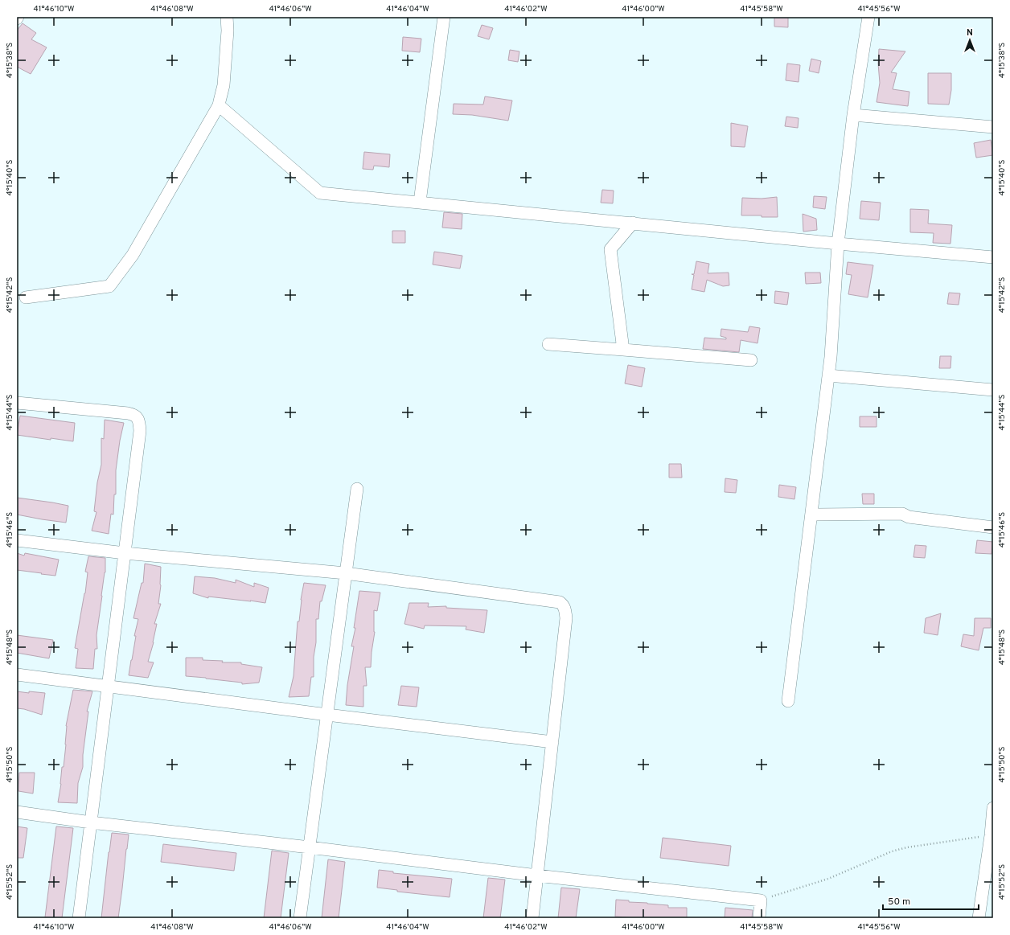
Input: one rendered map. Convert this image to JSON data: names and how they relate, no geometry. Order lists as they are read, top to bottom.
{
  "scale_bar": "50 m",
  "north": "top",
  "coordinates": [
    "41°46'10\"W",
    "41°46'08\"W",
    "41°46'06\"W",
    "41°46'04\"W",
    "41°46'02\"W",
    "41°46'00\"W",
    "41°45'58\"W",
    "41°45'56\"W",
    "4°15'38\"S",
    "4°15'40\"S",
    "4°15'42\"S",
    "4°15'44\"S",
    "4°15'46\"S",
    "4°15'48\"S",
    "4°15'50\"S",
    "4°15'52\"S"
  ]
}
